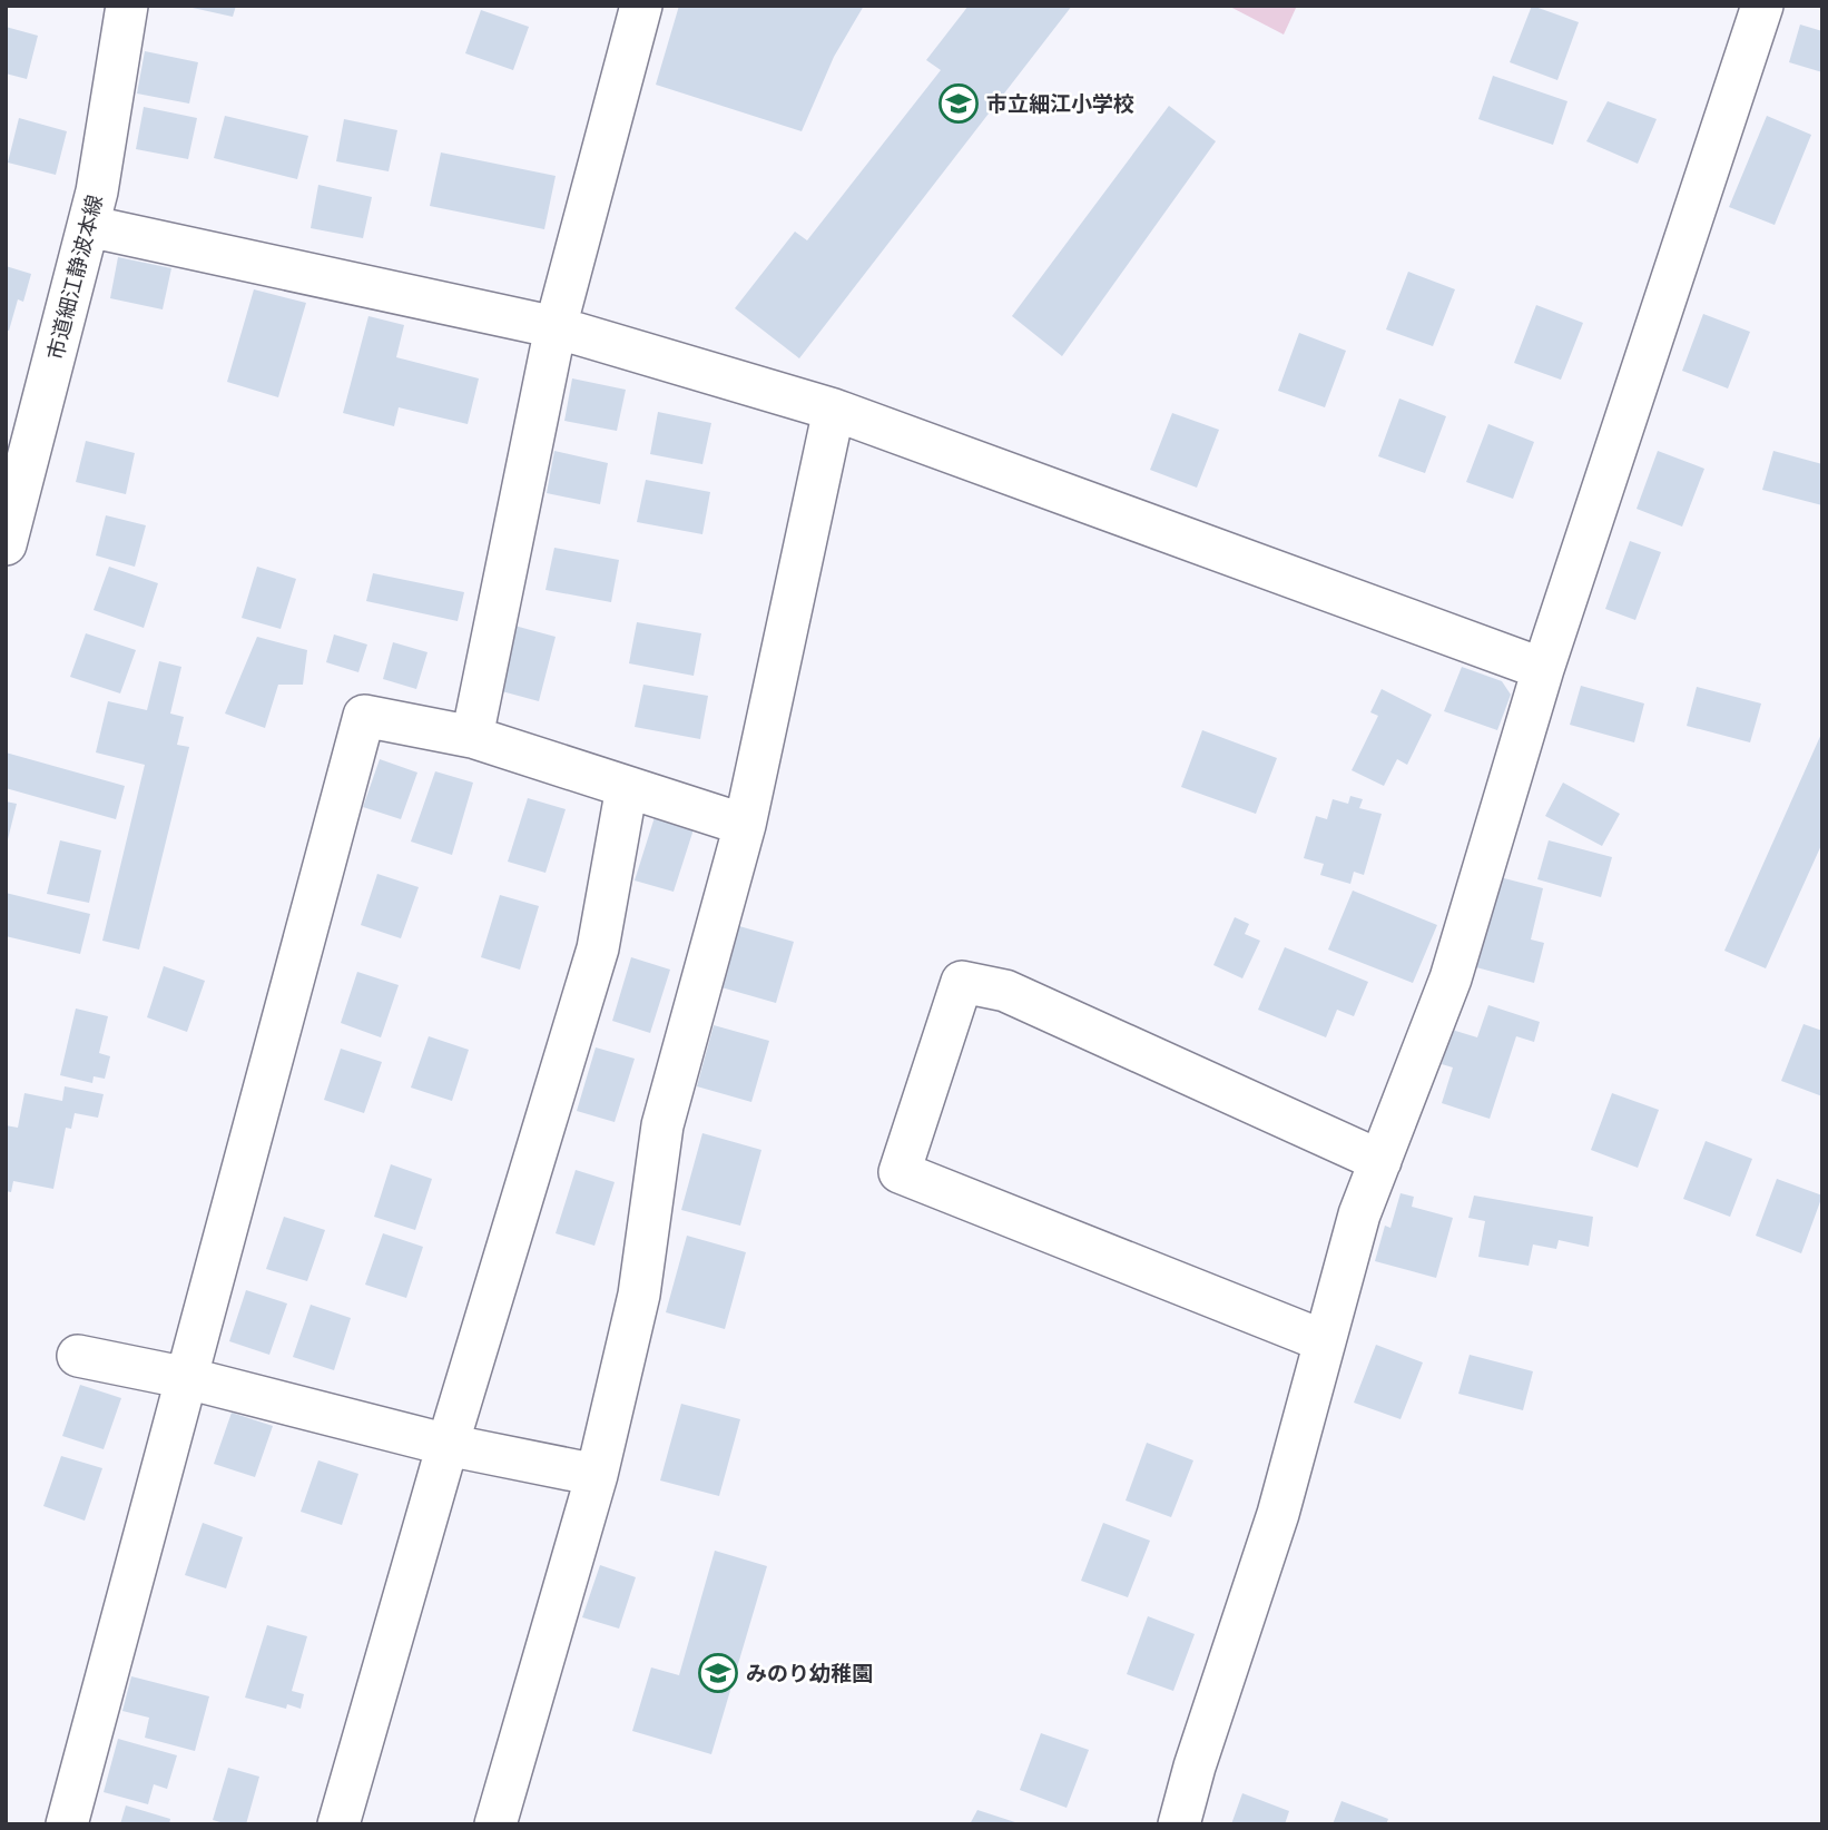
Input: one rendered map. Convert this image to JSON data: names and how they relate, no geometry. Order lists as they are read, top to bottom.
{
  "streets": {
    "street": ["市道細江静波本線"]
  },
  "places": {
    "school or university": ["市立細江小学校", "みのり幼稚園"]
  }
}
